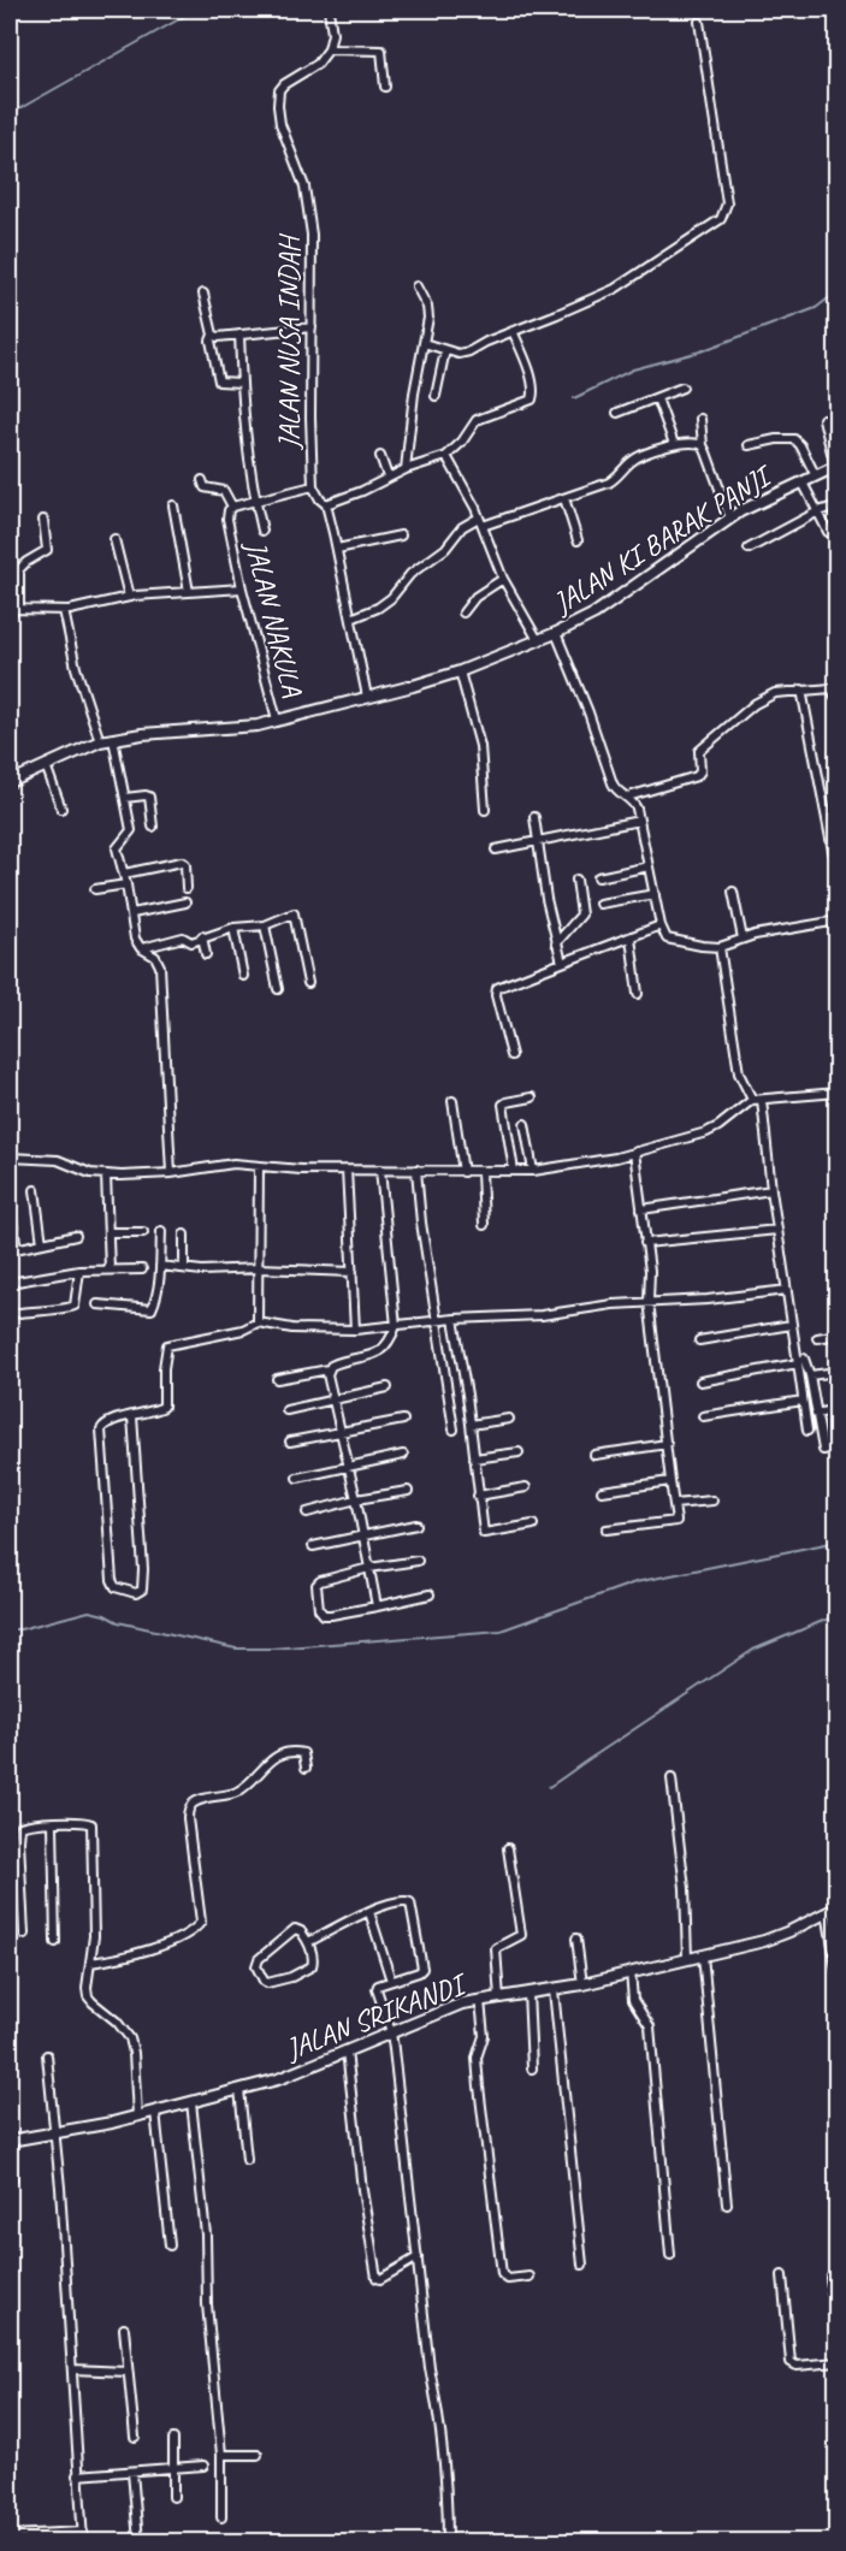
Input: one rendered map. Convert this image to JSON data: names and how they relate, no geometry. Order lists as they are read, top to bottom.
{
  "streets": {
    "street": [
      "JALAN NUSA INDAH",
      "JALAN KI BARAK PANJI",
      "JALAN NAKULA",
      "JALAN SRIKANDI"
    ]
  },
  "crossings": [
    ["JALAN NUSA INDAH", "JALAN KI BARAK PANJI"],
    ["JALAN KI BARAK PANJI", "JALAN NAKULA"]
  ]
}
